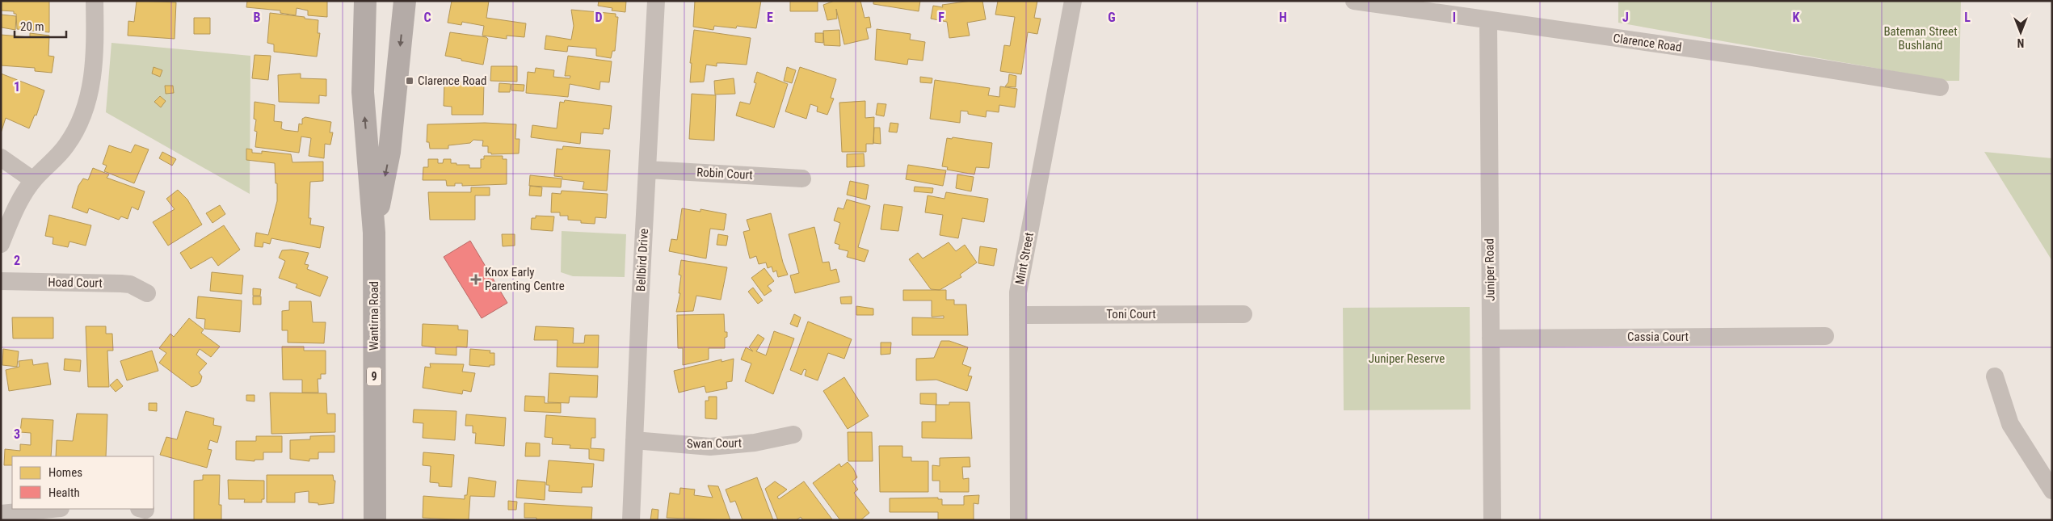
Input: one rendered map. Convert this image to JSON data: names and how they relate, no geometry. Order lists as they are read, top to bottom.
{
  "streets": {
    "main road": ["Wantirna Road", "9"],
    "street": [
      "Clarence Road",
      "Robin Court",
      "Mint Street",
      "Bellbird Drive",
      "Juniper Road",
      "Hoad Court",
      "Toni Court",
      "Cassia Court",
      "Swan Court"
    ]
  },
  "crossings": [
    ["Clarence Road", "Juniper Road"],
    ["Robin Court", "Bellbird Drive"],
    ["Mint Street", "Toni Court"],
    ["Bellbird Drive", "Swan Court"],
    ["Juniper Road", "Cassia Court"]
  ],
  "parks": ["Bateman Street Bushland", "Juniper Reserve"],
  "places": {
    "transit": ["Clarence Road"],
    "health": ["Knox Early Parenting Centre"]
  },
  "legend": ["Homes", "Health"],
  "scale_bar": "20 m",
  "north": "bottom",
  "grid": {
    "columns": [
      "B",
      "C",
      "D",
      "E",
      "F",
      "G",
      "H",
      "I",
      "J",
      "K",
      "L"
    ],
    "rows": ["1", "2", "3"]
  }
}
